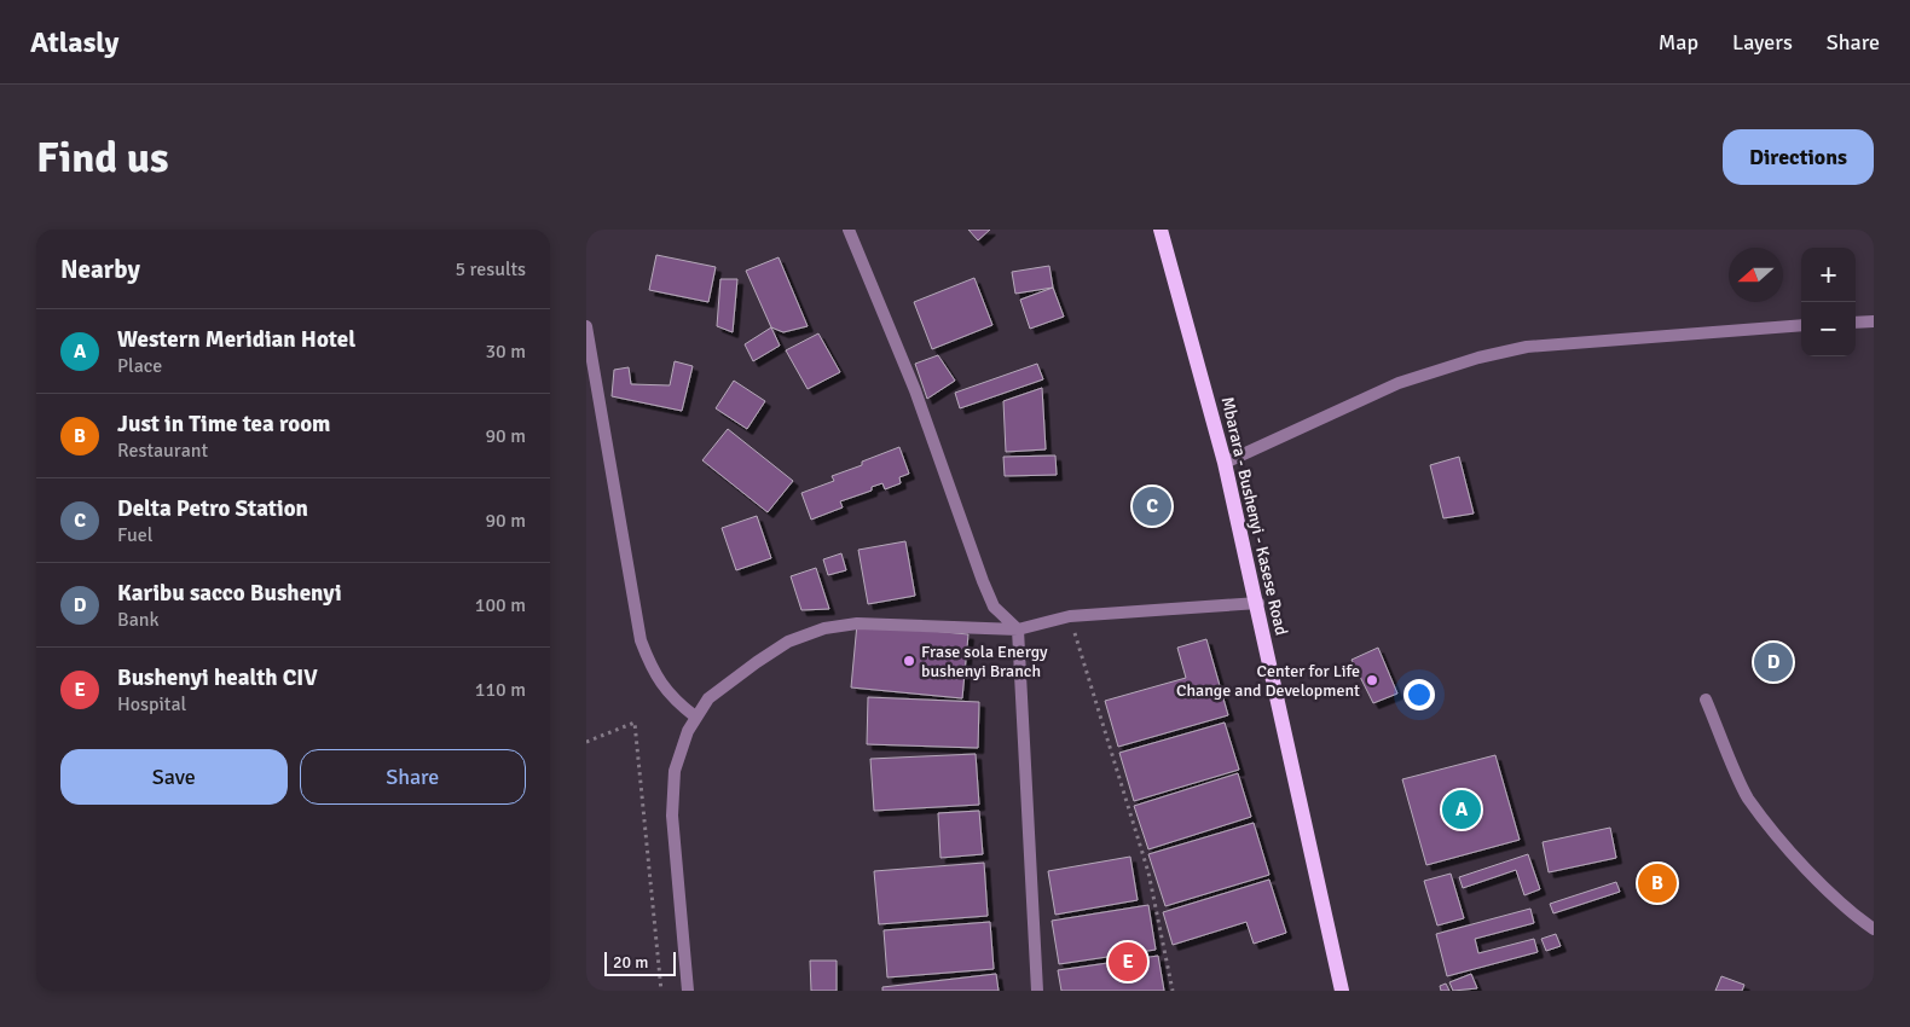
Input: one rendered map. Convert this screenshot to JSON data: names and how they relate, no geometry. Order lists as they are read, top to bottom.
{
  "streets": {
    "main road": ["Mbarara - Bushenyi - Kasese Road"]
  },
  "places": ["Frase sola Energy bushenyi Branch", "Center for Life Change and Development"],
  "scale_bar": "20 m",
  "north": "left",
  "page": {
    "header": "Atlasly",
    "nav": ["Map", "Layers", "Share"],
    "buttons": [
      "Directions",
      ["Save", "Share"]
    ],
    "title": "Find us",
    "heading": ["Nearby", "5 results"],
    "map_buttons": ["+", "−"],
    "list": [
      {
        "mark": "A",
        "name": "Western Meridian Hotel",
        "note": "Place",
        "value": "30 m"
      },
      {
        "mark": "B",
        "name": "Just in Time tea room",
        "note": "Restaurant",
        "value": "90 m"
      },
      {
        "mark": "C",
        "name": "Delta Petro Station",
        "note": "Fuel",
        "value": "90 m"
      },
      {
        "mark": "D",
        "name": "Karibu sacco Bushenyi",
        "note": "Bank",
        "value": "100 m"
      },
      {
        "mark": "E",
        "name": "Bushenyi health CIV",
        "note": "Hospital",
        "value": "110 m"
      }
    ],
    "pins": [
      "C",
      "D",
      "A",
      "B",
      "E"
    ],
    "scale": "20 m"
  }
}
